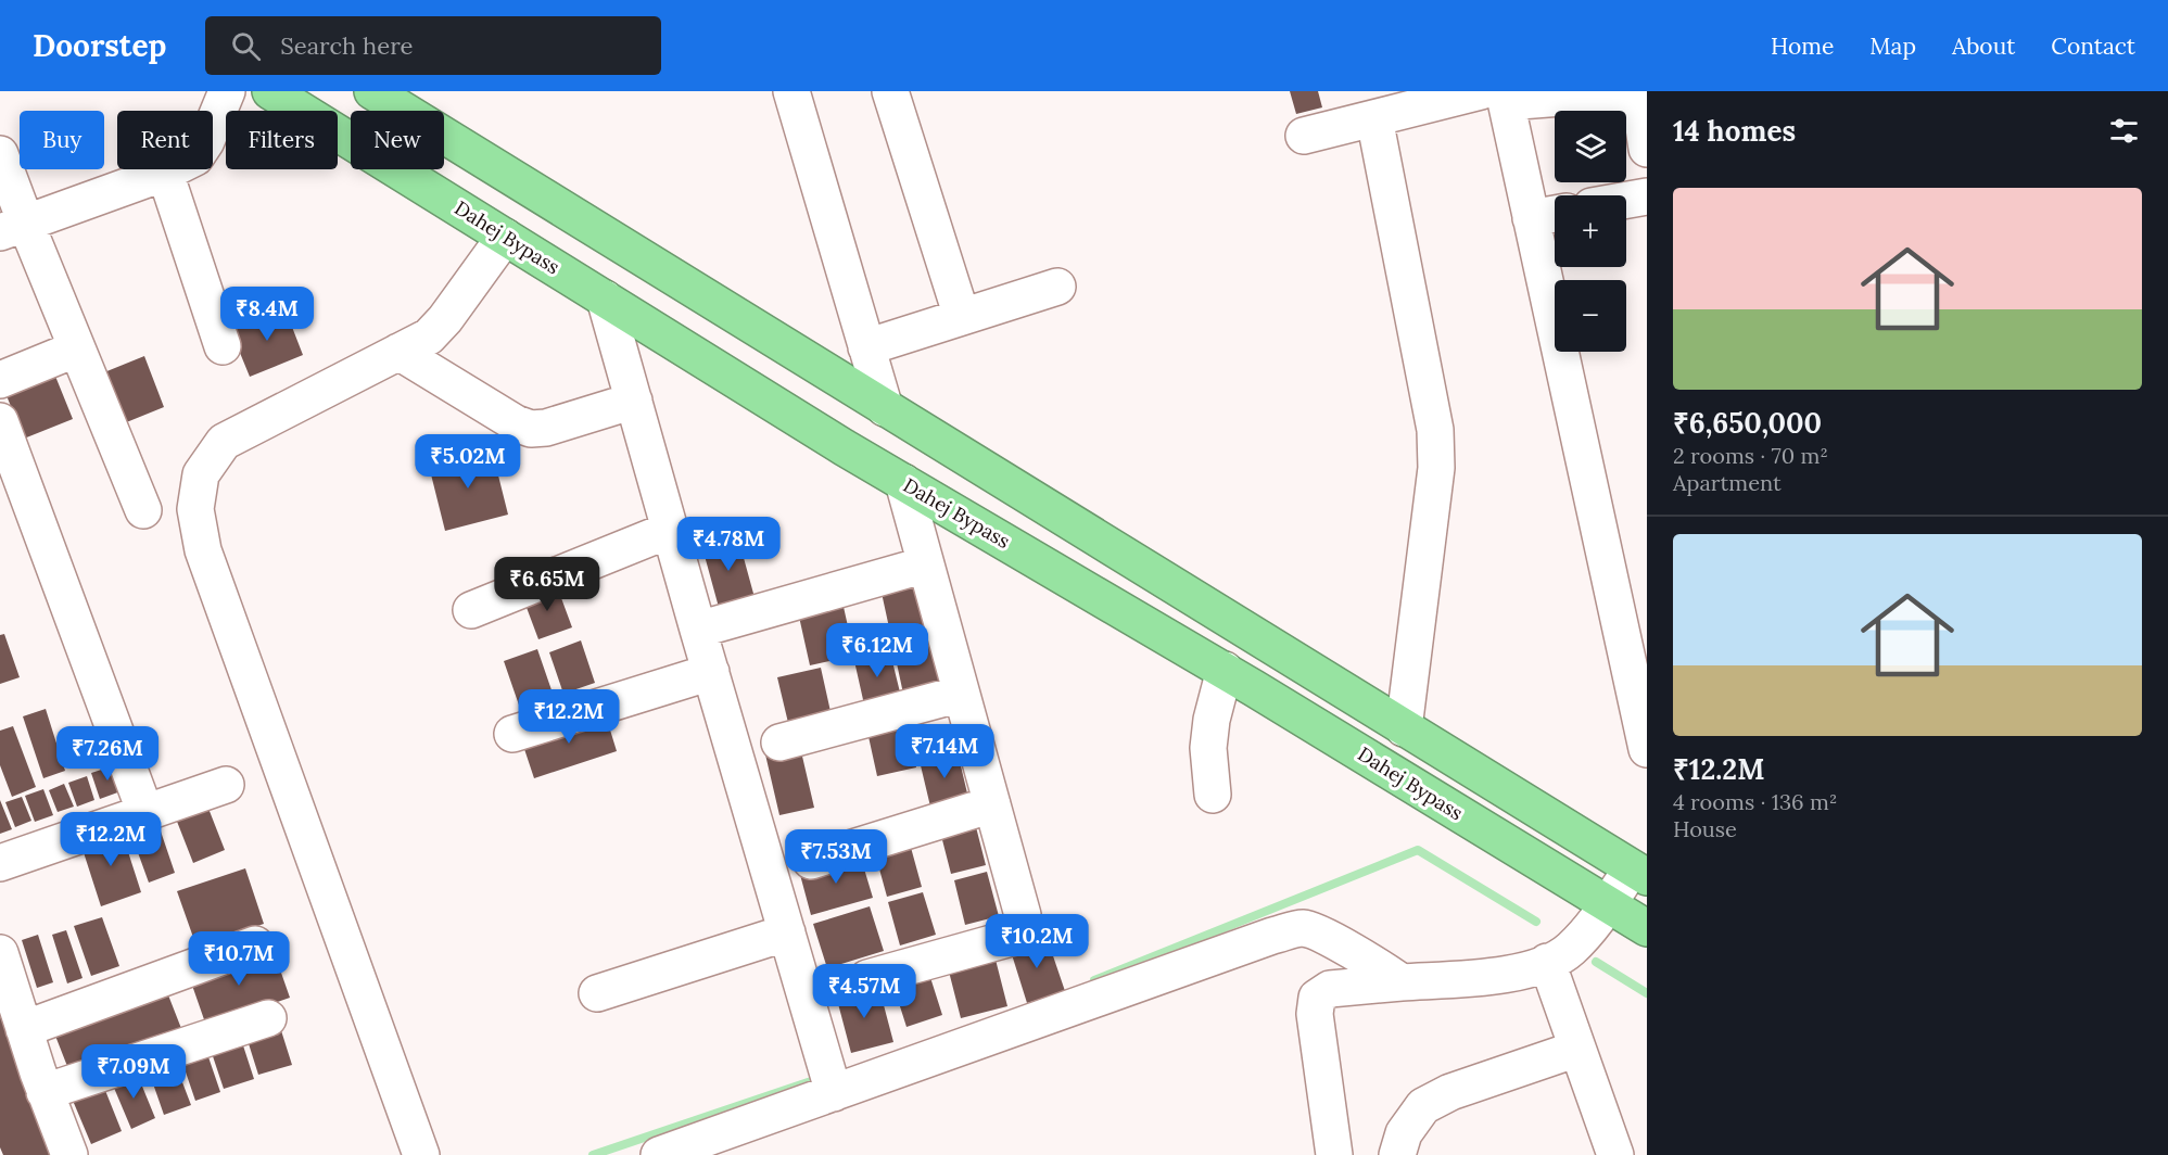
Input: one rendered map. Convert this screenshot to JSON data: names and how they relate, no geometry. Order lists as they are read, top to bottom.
{
  "streets": {
    "highway": ["Dahej Bypass"]
  },
  "page": {
    "header": "Doorstep",
    "search": "Search here",
    "nav": [
      "Home",
      "Map",
      "About",
      "Contact"
    ],
    "heading": "14 homes",
    "map_buttons": ["+", "−"],
    "chip": [
      "Buy",
      "Rent",
      "Filters",
      "New"
    ],
    "list": [
      {
        "name": "₹6,650,000",
        "note": "2 rooms · 70 m² · Apartment"
      },
      {
        "name": "₹12.2M",
        "note": "4 rooms · 136 m² · House"
      }
    ],
    "price": [
      "₹8.4M",
      "₹5.02M",
      "₹4.78M",
      "₹6.65M",
      "₹6.12M",
      "₹12.2M",
      "₹7.14M",
      "₹7.26M",
      "₹12.2M",
      "₹7.53M",
      "₹10.2M",
      "₹10.7M",
      "₹4.57M",
      "₹7.09M"
    ]
  }
}
